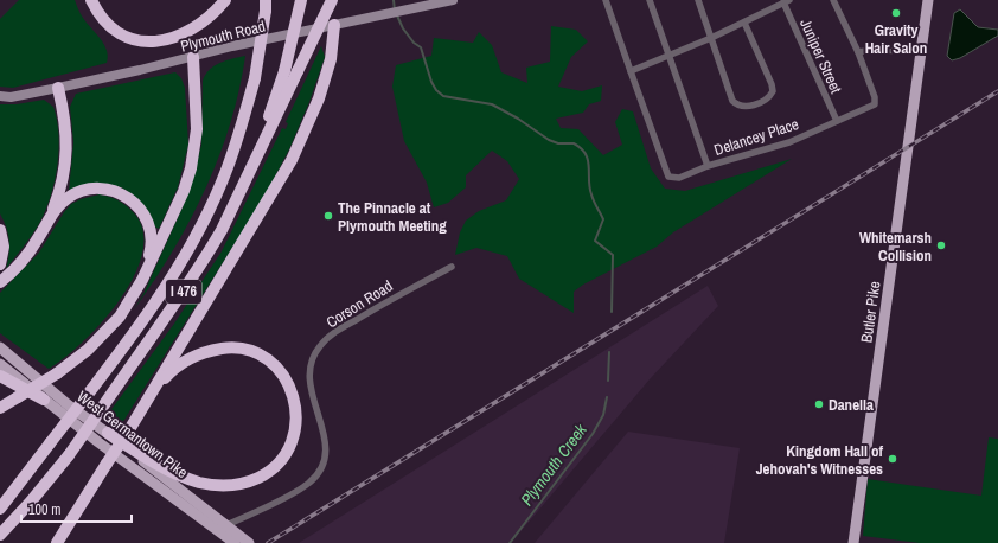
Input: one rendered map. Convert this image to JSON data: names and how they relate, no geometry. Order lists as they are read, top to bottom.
{
  "streets": {
    "highway": ["I 476"],
    "main road": ["Plymouth Road", "Butler Pike", "West Germantown Pike"],
    "street": ["Juniper Street", "Delancey Place", "Corson Road"]
  },
  "crossings": [
    ["Juniper Street", "Delancey Place"],
    ["Corson Road", "West Germantown Pike"]
  ],
  "water": ["Plymouth Creek"],
  "places": [
    "Gravity Hair Salon",
    "The Pinnacle at Plymouth Meeting",
    "Whitemarsh Collision",
    "Danella",
    "Kingdom Hall of Jehovah's Witnesses"
  ],
  "scale_bar": "100 m"
}
